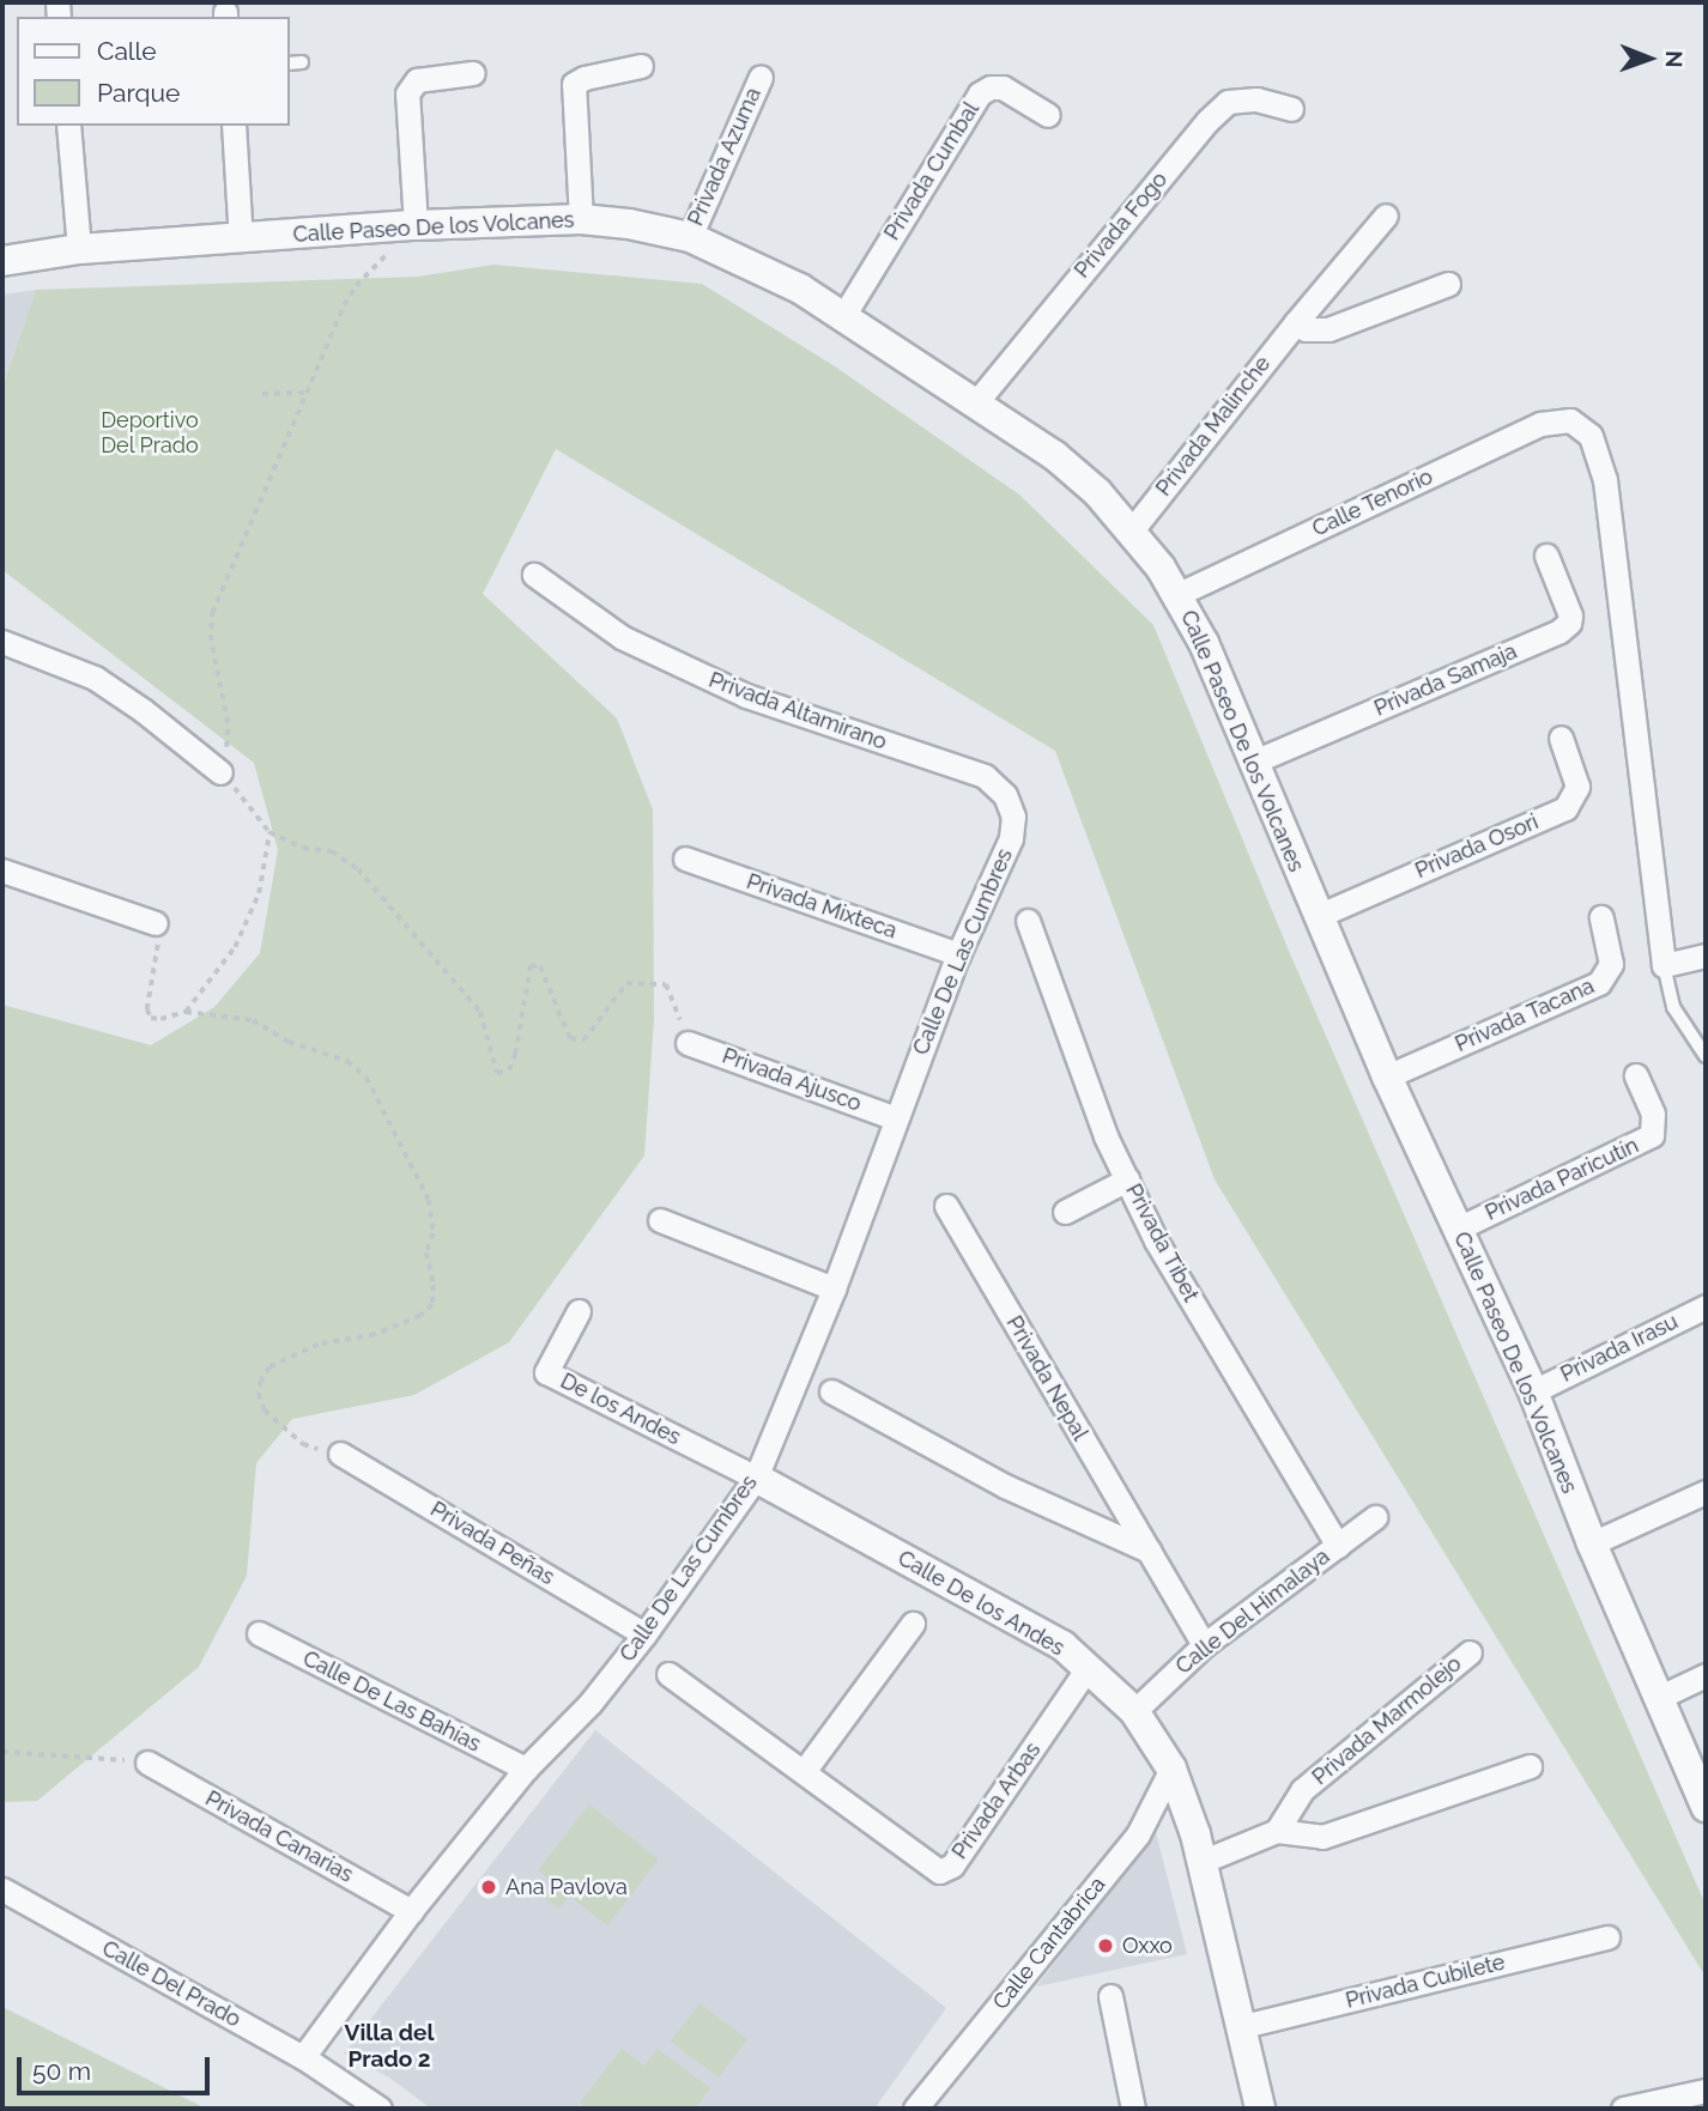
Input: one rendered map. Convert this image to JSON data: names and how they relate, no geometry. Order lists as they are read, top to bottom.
{
  "streets": {
    "street": [
      "Privada Azuma",
      "Privada Cumbal",
      "Privada Fogo",
      "Calle Paseo De los Volcanes",
      "Privada Malinche",
      "Calle Tenorio",
      "Privada Samaja",
      "Privada Altamirano",
      "Privada Osori",
      "Privada Mixteca",
      "Calle De Las Cumbres",
      "Privada Tacana",
      "Privada Ajusco",
      "Privada Paricutín",
      "Privada Tibet",
      "Privada Irasu",
      "Privada Nepal",
      "De los Andes",
      "Privada Peñas",
      "Calle De los Andes",
      "Calle Del Himalaya",
      "Calle De Las Bahías",
      "Privada Marmolejo",
      "Privada Arbas",
      "Privada Canarias",
      "Calle Cantabrica",
      "Privada Cubilete",
      "Calle Del Prado"
    ]
  },
  "crossings": [
    ["Privada Azuma", "Calle Paseo De los Volcanes"],
    ["Privada Cumbal", "Calle Paseo De los Volcanes"],
    ["Privada Fogo", "Calle Paseo De los Volcanes"],
    ["Calle Paseo De los Volcanes", "Privada Malinche"],
    ["Calle Paseo De los Volcanes", "Calle Tenorio"],
    ["Calle Paseo De los Volcanes", "Privada Samaja"],
    ["Calle Paseo De los Volcanes", "Privada Osori"],
    ["Calle Paseo De los Volcanes", "Privada Tacana"],
    ["Calle Paseo De los Volcanes", "Privada Paricutín"],
    ["Calle Paseo De los Volcanes", "Privada Irasu"],
    ["Privada Altamirano", "Calle De Las Cumbres"],
    ["Privada Mixteca", "Calle De Las Cumbres"],
    ["Calle De Las Cumbres", "Privada Ajusco"],
    ["Calle De Las Cumbres", "De los Andes"],
    ["Calle De Las Cumbres", "Privada Peñas"],
    ["Calle De Las Cumbres", "Calle De los Andes"],
    ["Calle De Las Cumbres", "Calle De Las Bahías"],
    ["Calle De Las Cumbres", "Privada Canarias"],
    ["Calle De Las Cumbres", "Calle Del Prado"],
    ["Privada Tibet", "Calle Del Himalaya"],
    ["Privada Nepal", "Calle Del Himalaya"],
    ["De los Andes", "Calle De los Andes"],
    ["Calle De los Andes", "Calle Del Himalaya"],
    ["Calle De los Andes", "Privada Arbas"],
    ["Calle De los Andes", "Calle Cantabrica"],
    ["Calle De los Andes", "Privada Cubilete"]
  ],
  "districts": ["Villa del Prado 2"],
  "parks": ["Deportivo Del Prado"],
  "places": ["Ana Pavlova", "Oxxo"],
  "legend": ["Calle", "Parque"],
  "scale_bar": "50 m",
  "north": "right"
}
